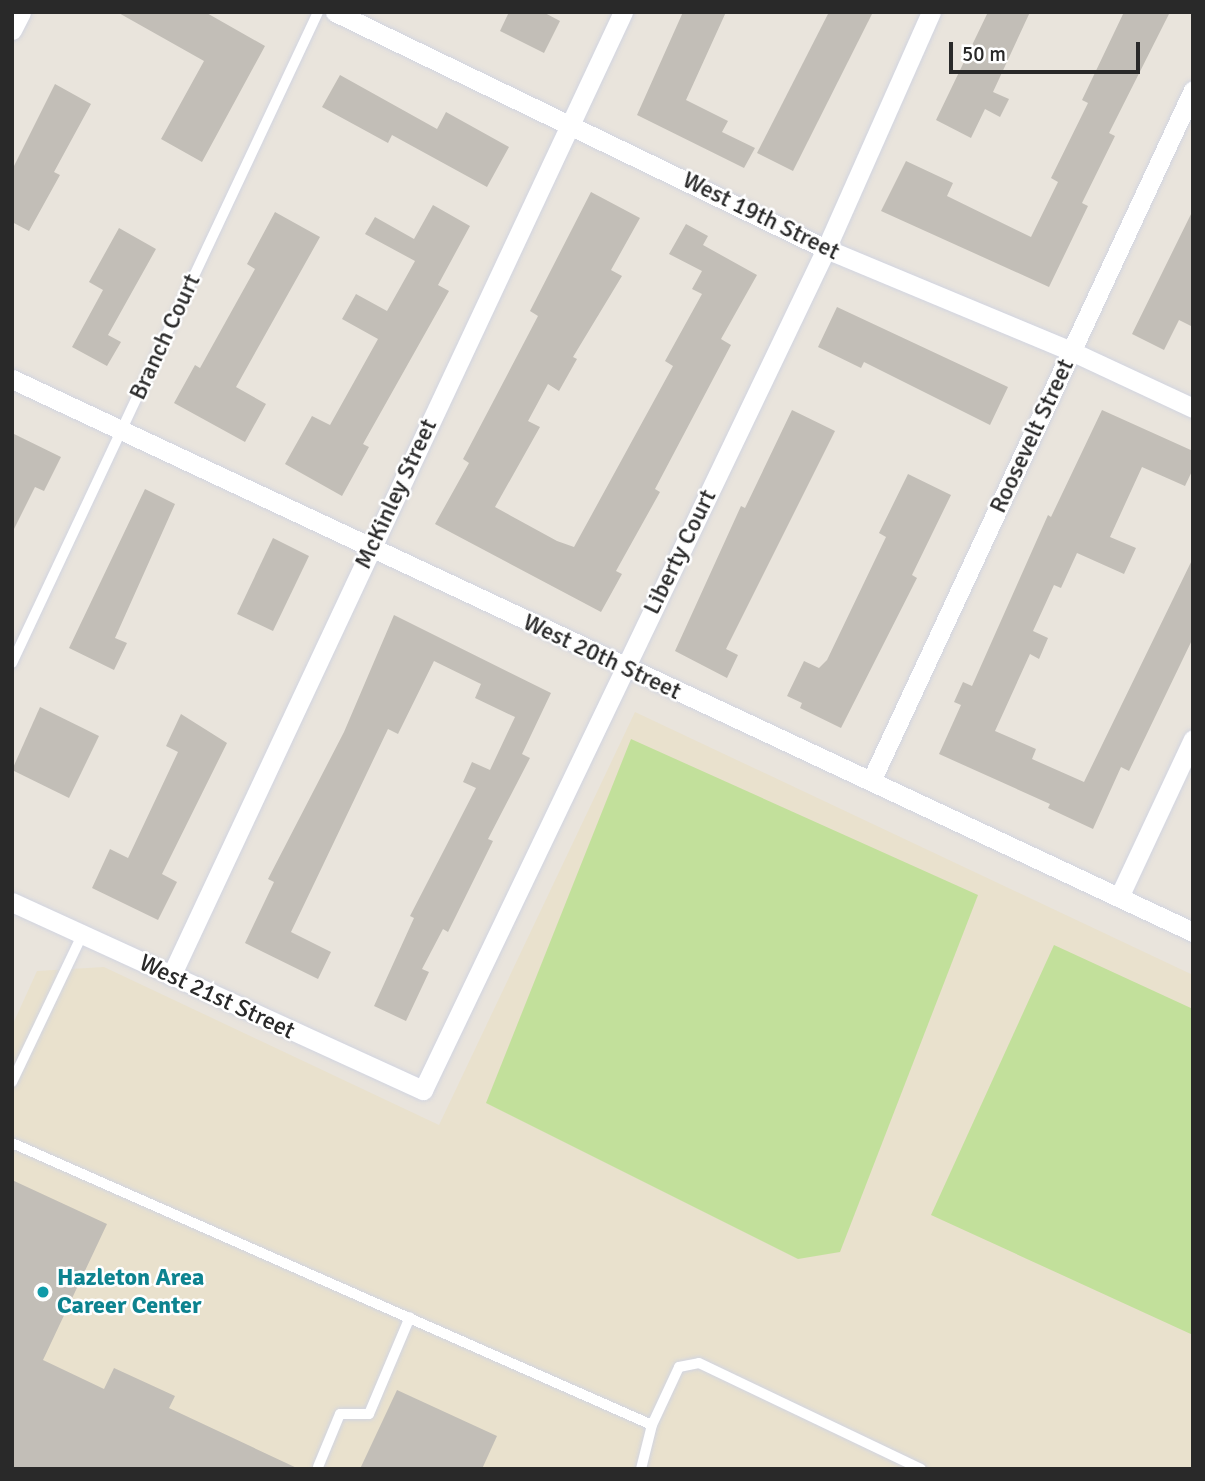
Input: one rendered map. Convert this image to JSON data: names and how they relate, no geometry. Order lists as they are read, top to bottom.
{
  "streets": {
    "street": [
      "West 19th Street",
      "Roosevelt Street",
      "McKinley Street",
      "Liberty Court",
      "West 20th Street",
      "West 21st Street"
    ],
    "lane": ["Branch Court"]
  },
  "crossings": [
    ["West 19th Street", "Roosevelt Street"],
    ["West 19th Street", "McKinley Street"],
    ["West 19th Street", "Liberty Court"],
    ["Branch Court", "West 20th Street"],
    ["Roosevelt Street", "West 20th Street"],
    ["McKinley Street", "West 20th Street"],
    ["McKinley Street", "West 21st Street"],
    ["Liberty Court", "West 20th Street"],
    ["Liberty Court", "West 21st Street"]
  ],
  "places": ["Hazleton Area Career Center"],
  "scale_bar": "50 m"
}
